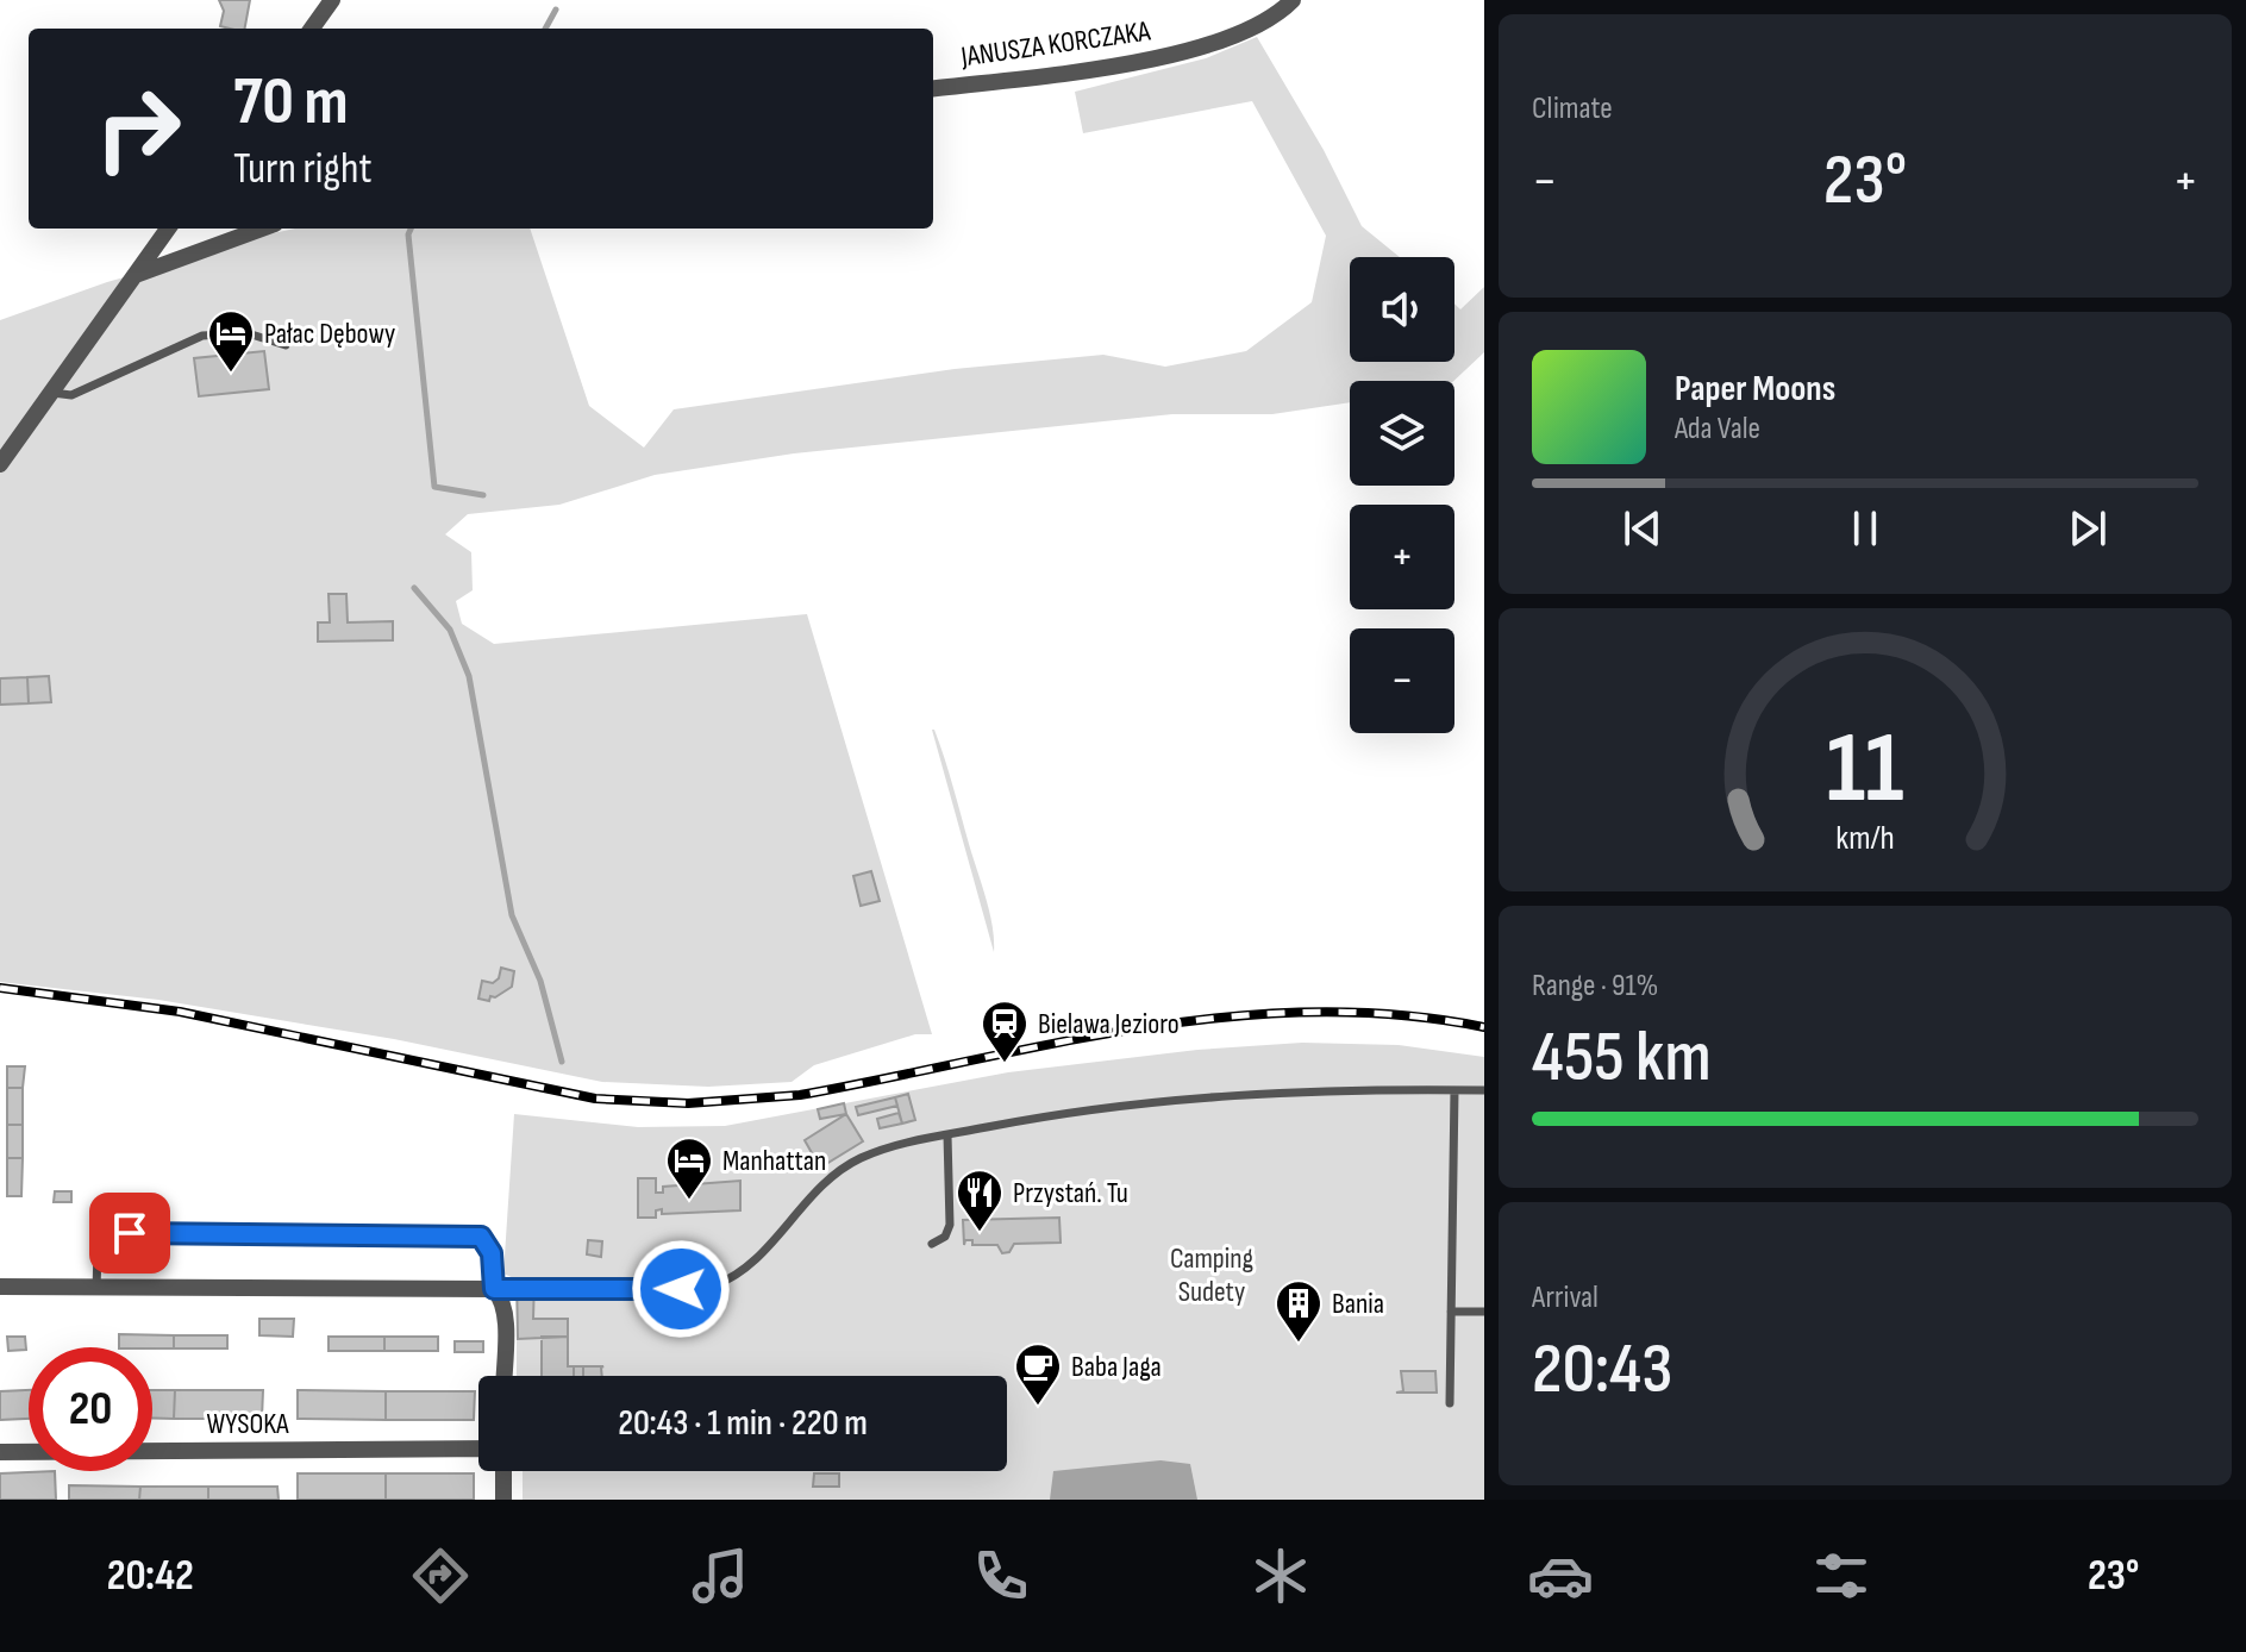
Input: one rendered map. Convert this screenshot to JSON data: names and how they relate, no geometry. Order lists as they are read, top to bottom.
{
  "streets": {
    "street": ["JANUSZA KORCZAKA", "WYSOKA"]
  },
  "parks": ["Camping Sudety"],
  "places": {
    "hotel": ["Pałac Dębowy", "Manhattan"],
    "station": ["Bielawa Jezioro"],
    "restaurant": ["Przystań. Tu"],
    "building": ["Bania"],
    "cafe": ["Baba Jaga"]
  },
  "page": {
    "tile": [
      "Climate",
      ["Range · 91%", "455 km"],
      ["Arrival", "20:43"]
    ],
    "turn": ["70 m", "Turn right"],
    "heat": ["−", "23°", "+"],
    "map_buttons": ["+", "−"],
    "song": ["Paper Moons", "Ada Vale"],
    "limit": "20",
    "trip": "20:43 · 1 min · 220 m",
    "tabs": ["20:42", "23°"],
    "gauge": ["11", "km/h"]
  }
}
